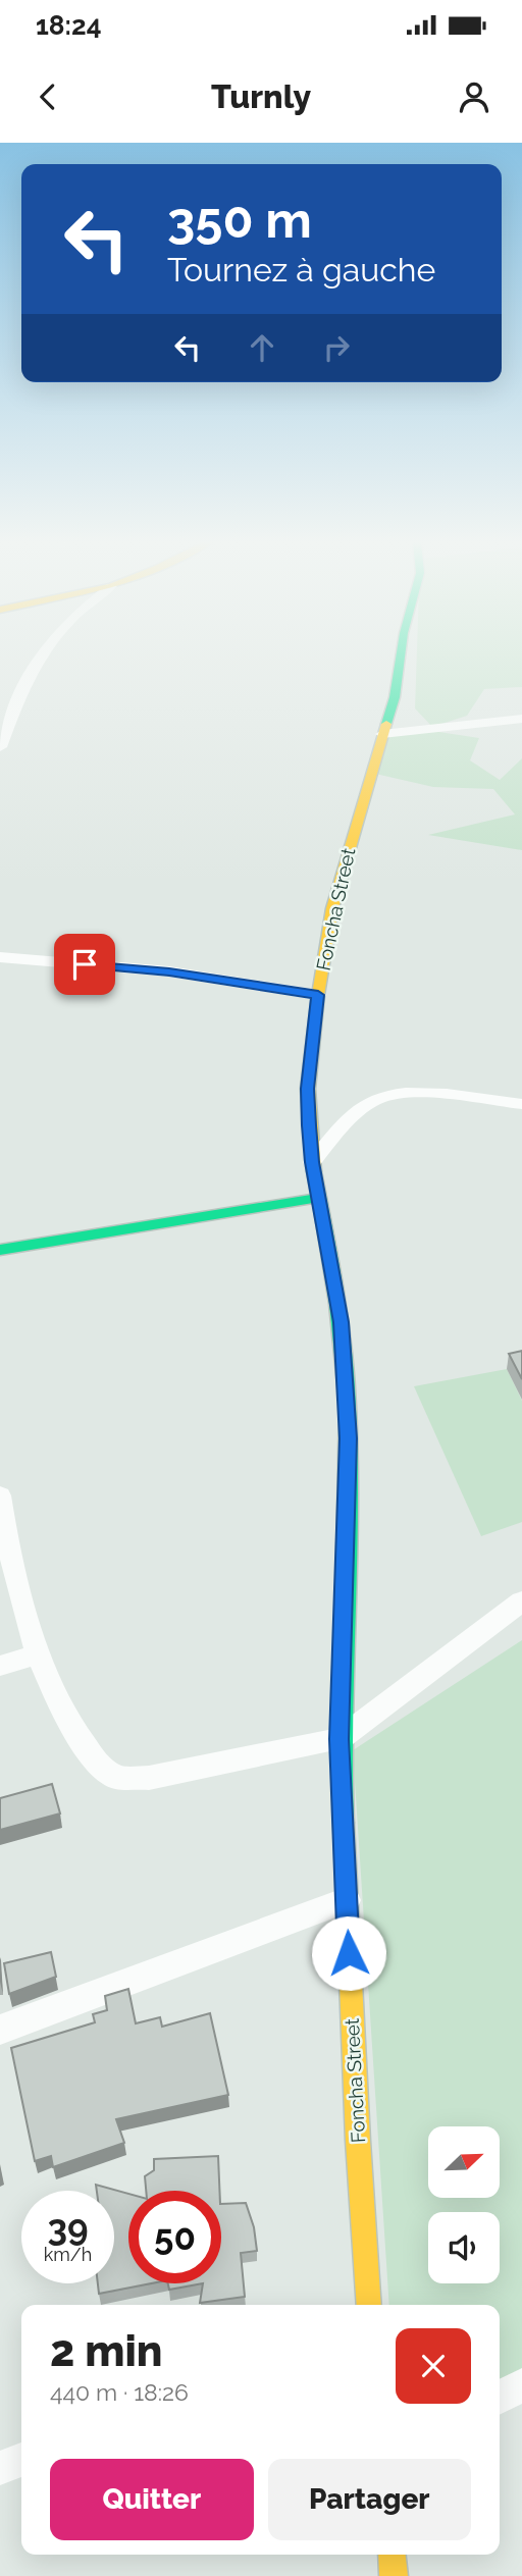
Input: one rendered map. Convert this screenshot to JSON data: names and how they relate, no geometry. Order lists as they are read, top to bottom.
{
  "streets": {
    "main road": ["Foncha Street"]
  },
  "north": "top right",
  "page": {
    "status": "18:24",
    "header": "Turnly",
    "turn": ["350 m", "Tournez à gauche"],
    "speed": "39 km/h",
    "limit": "50",
    "heading": ["2 min", "440 m · 18:26"],
    "buttons": ["Quitter", "Partager"]
  }
}
